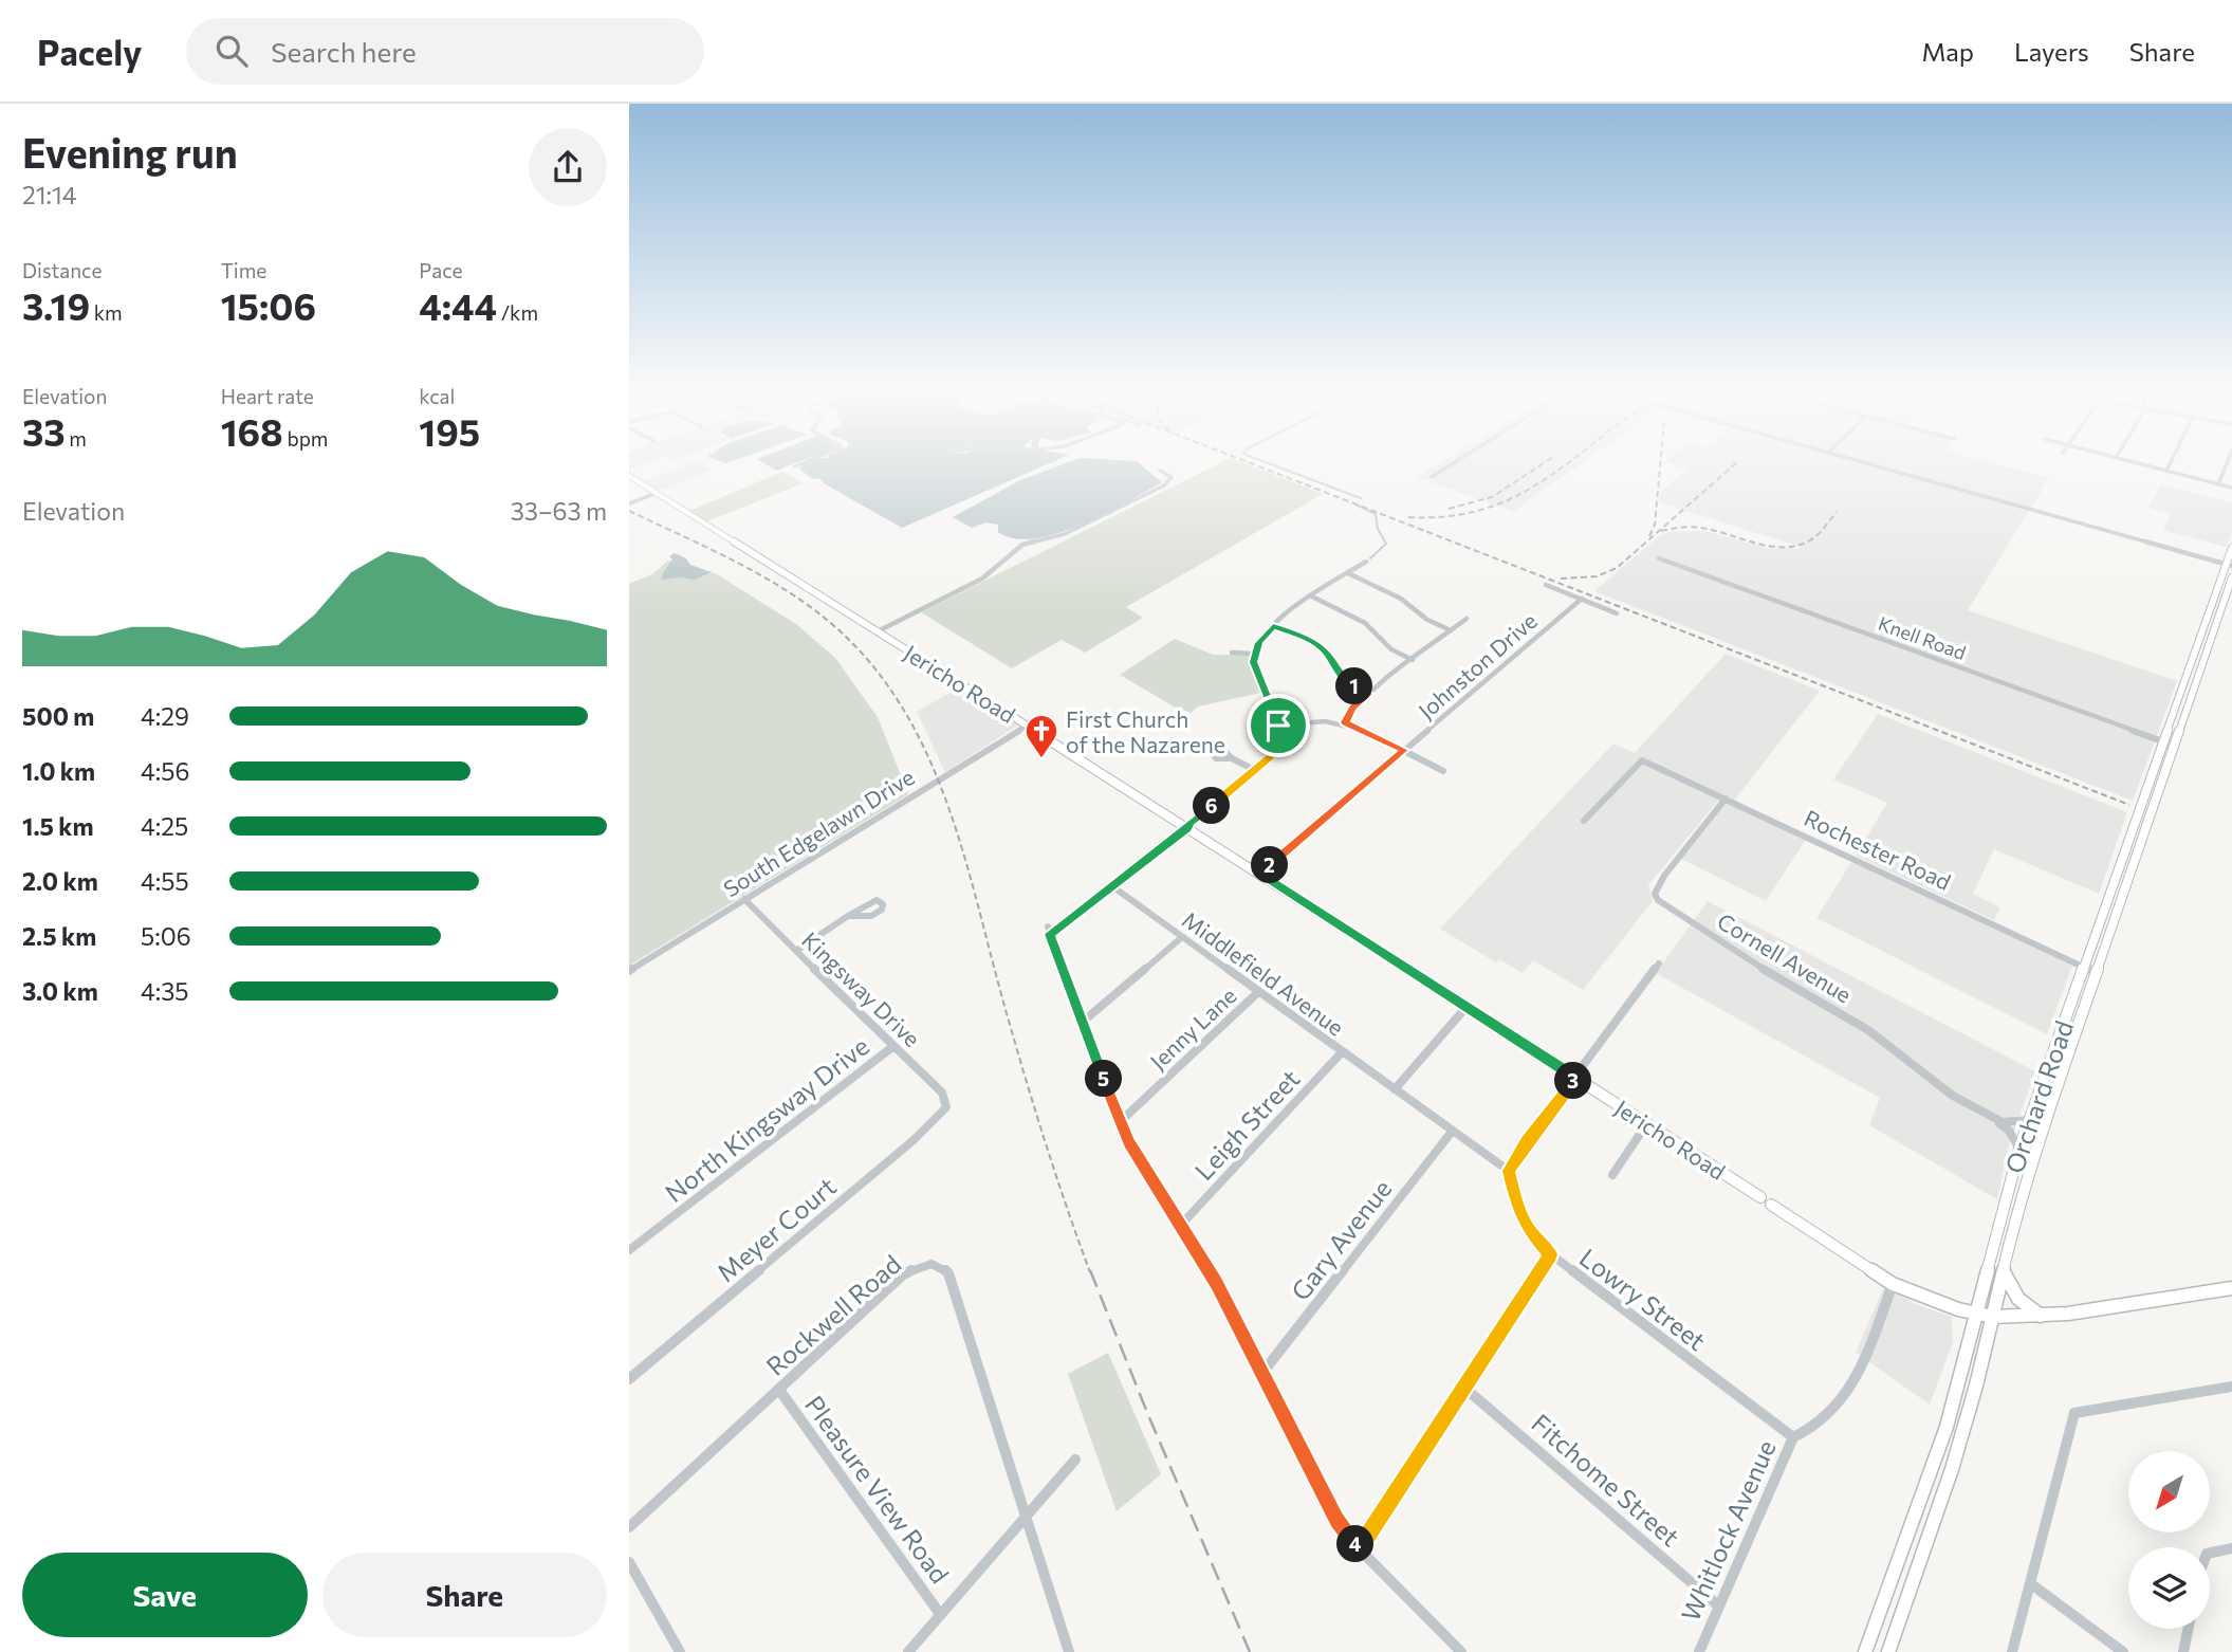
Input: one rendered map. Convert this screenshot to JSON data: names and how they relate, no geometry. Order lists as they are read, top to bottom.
{
  "streets": {
    "main road": ["Jericho Road", "Orchard Road"],
    "street": [
      "Knell Road",
      "Johnston Drive",
      "South Edgelawn Drive",
      "Rochester Road",
      "Cornell Avenue",
      "Middlefield Avenue",
      "Kingsway Drive",
      "Jenny Lane",
      "North Kingsway Drive",
      "Leigh Street",
      "Meyer Court",
      "Gary Avenue",
      "Lowry Street",
      "Rockwell Road",
      "Fitchome Street",
      "Pleasure View Road",
      "Whitlock Avenue"
    ]
  },
  "crossings": [
    ["Knell Road", "Orchard Road"],
    ["Johnston Drive", "Jericho Road"],
    ["Jericho Road", "South Edgelawn Drive"],
    ["Jericho Road", "Orchard Road"],
    ["Jericho Road", "Whitlock Avenue"],
    ["South Edgelawn Drive", "Kingsway Drive"],
    ["Rochester Road", "Cornell Avenue"],
    ["Rochester Road", "Orchard Road"],
    ["Cornell Avenue", "Orchard Road"],
    ["Middlefield Avenue", "Jenny Lane"],
    ["Middlefield Avenue", "Leigh Street"],
    ["Kingsway Drive", "North Kingsway Drive"],
    ["Kingsway Drive", "Meyer Court"],
    ["Lowry Street", "Whitlock Avenue"],
    ["Rockwell Road", "Pleasure View Road"],
    ["Fitchome Street", "Whitlock Avenue"]
  ],
  "places": {
    "church": ["First Church of the Nazarene"]
  },
  "north": "bottom left",
  "page": {
    "header": "Pacely",
    "search": "Search here",
    "nav": ["Map", "Layers", "Share"],
    "heading": ["Evening run", "21:14"],
    "stats": [
      ["Distance", "3.19 km"],
      ["Time", "15:06"],
      ["Pace", "4:44 /km"],
      ["Elevation", "33 m"],
      ["Heart rate", "168 bpm"],
      ["kcal", "195"]
    ],
    "chart": ["Elevation", "33–63 m"],
    "pins": [
      "1",
      "6",
      "2",
      "5",
      "3",
      "4"
    ],
    "list": [
      {
        "name": "500 m",
        "note": "4:29"
      },
      {
        "name": "1.0 km",
        "note": "4:56"
      },
      {
        "name": "1.5 km",
        "note": "4:25"
      },
      {
        "name": "2.0 km",
        "note": "4:55"
      },
      {
        "name": "2.5 km",
        "note": "5:06"
      },
      {
        "name": "3.0 km",
        "note": "4:35"
      }
    ],
    "buttons": ["Save", "Share"]
  }
}
